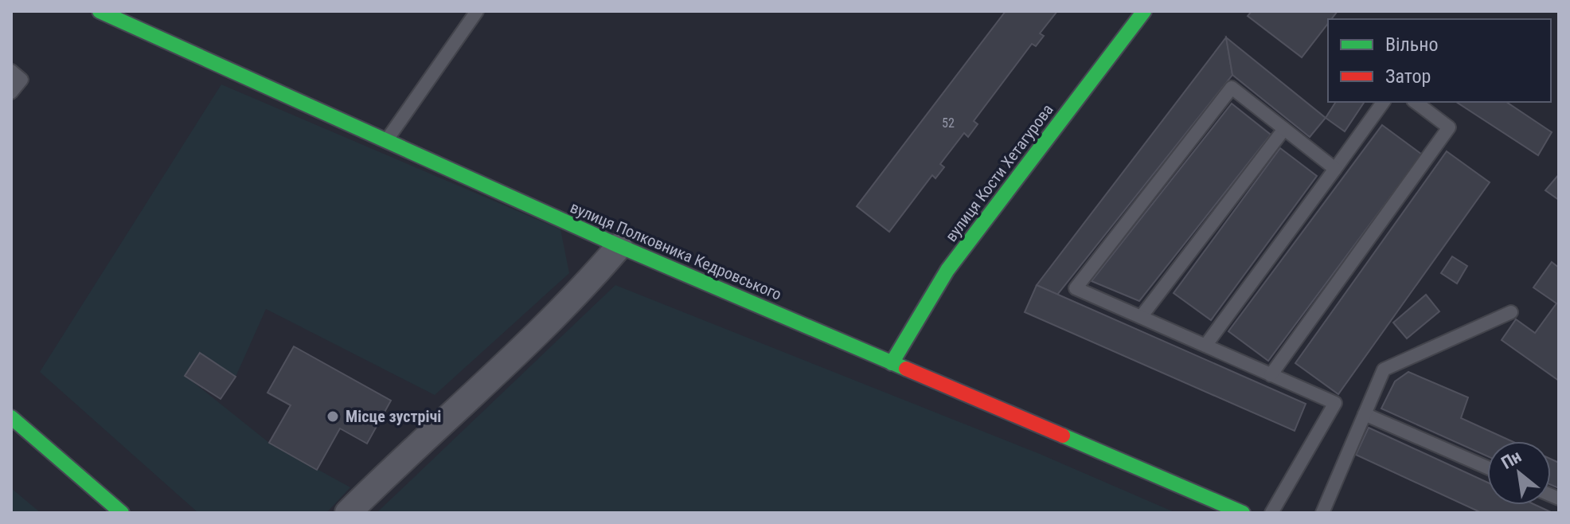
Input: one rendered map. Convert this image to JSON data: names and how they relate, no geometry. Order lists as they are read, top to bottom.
{
  "streets": {
    "street": ["вулиця Кости Хетагурова", "вулиця Полковника Кедровського"]
  },
  "crossings": [
    ["вулиця Кости Хетагурова", "вулиця Полковника Кедровського"]
  ],
  "places": ["Місце зустрічі"],
  "house_numbers": ["52"],
  "legend": ["Вільно", "Затор"],
  "north": "top left"
}
